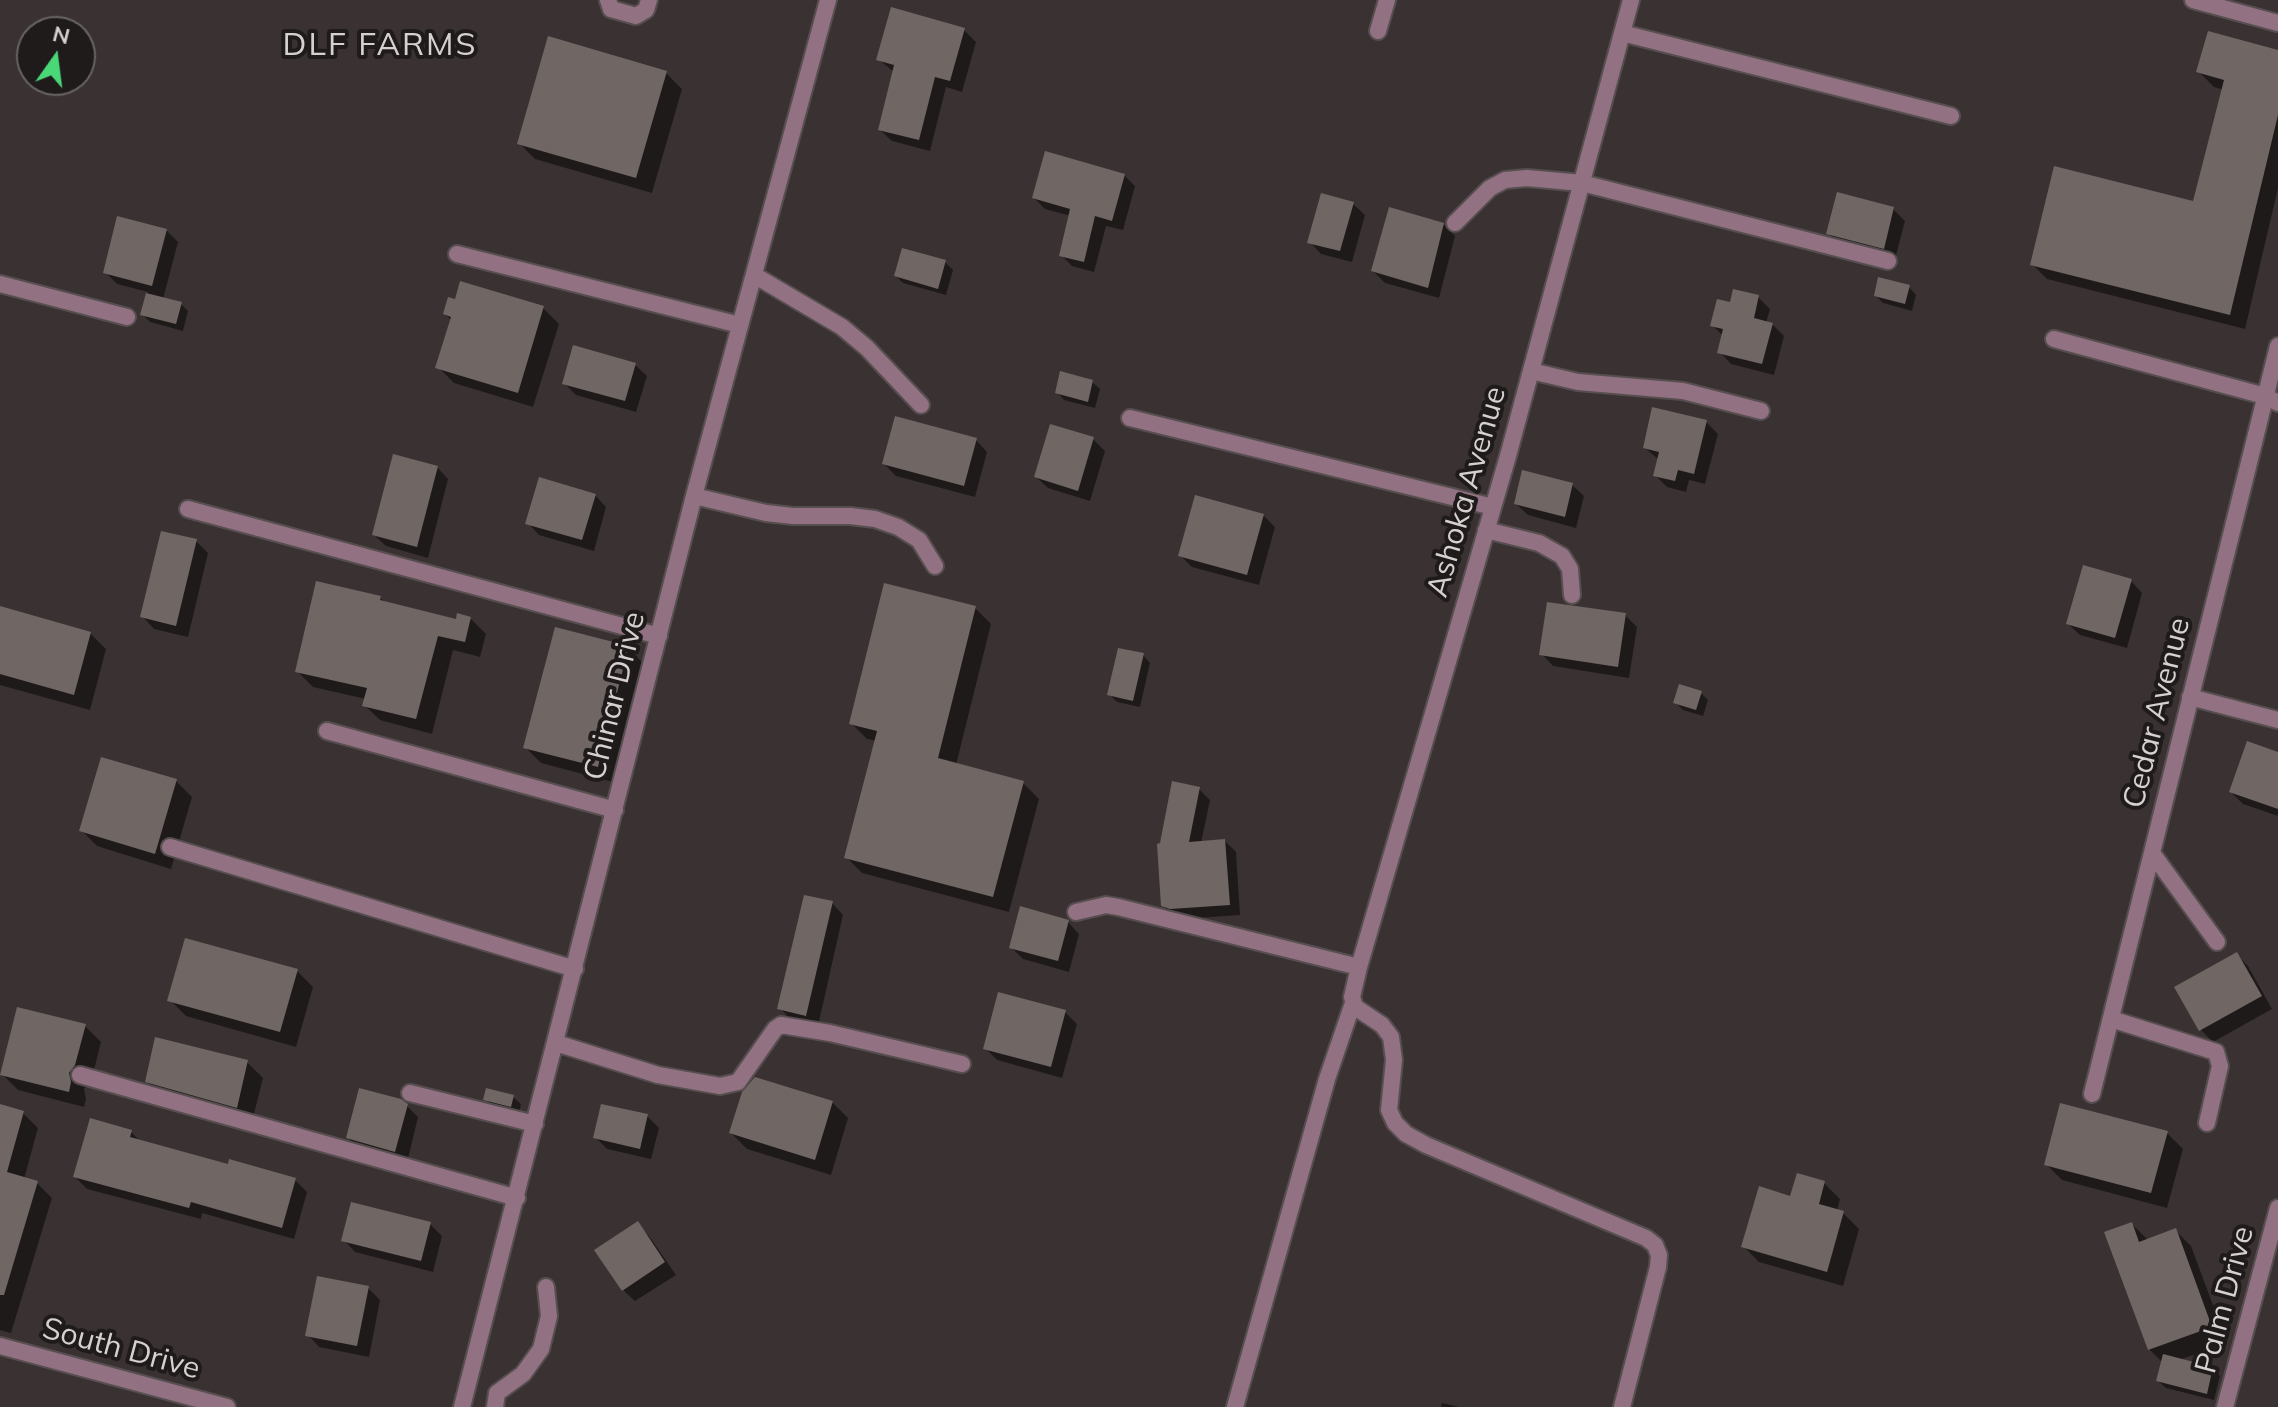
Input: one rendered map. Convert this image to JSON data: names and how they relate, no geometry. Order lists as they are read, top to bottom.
{
  "streets": {
    "street": [
      "Ashoka Avenue",
      "Chinar Drive",
      "Cedar Avenue",
      "Palm Drive",
      "South Drive"
    ]
  },
  "districts": ["DLF FARMS"],
  "north": "top"
}
